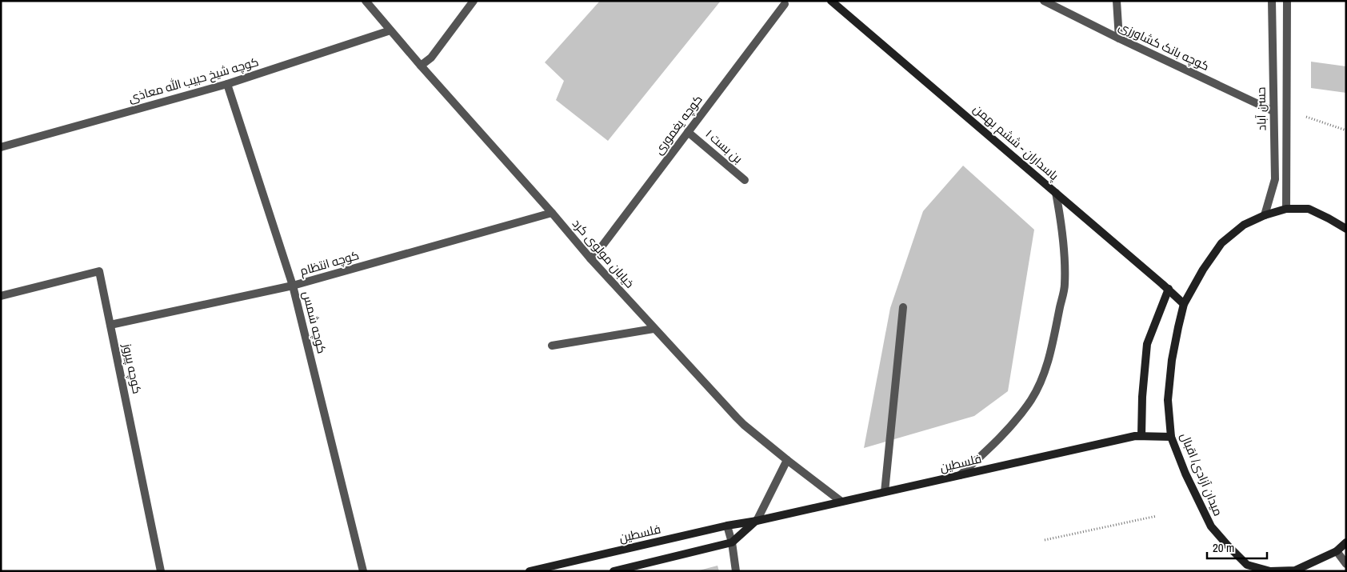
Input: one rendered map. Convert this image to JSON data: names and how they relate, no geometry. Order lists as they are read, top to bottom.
{
  "streets": {
    "main road": ["پاسداران - ششم بهمن", "فلسطین", "میدان آزادی/ اقبال"],
    "street": [
      "کوچه بانک کشاورزی",
      "کوچه شیخ حبیب الله معاذی",
      "حسن آباد",
      "کوچه یغموری",
      "بن بست ۱",
      "خیابان مولوی کرد",
      "کوچه انتظام",
      "کوچه شمس",
      "کوچه پیروز"
    ]
  },
  "crossings": [
    ["کوچه بانک کشاورزی", "حسن آباد"],
    ["کوچه شیخ حبیب الله معاذی", "خیابان مولوی کرد"],
    ["کوچه شیخ حبیب الله معاذی", "کوچه شمس"],
    ["حسن آباد", "میدان آزادی/ اقبال"],
    ["کوچه یغموری", "بن بست ۱"],
    ["کوچه یغموری", "خیابان مولوی کرد"],
    ["پاسداران - ششم بهمن", "میدان آزادی/ اقبال"],
    ["خیابان مولوی کرد", "کوچه انتظام"],
    ["خیابان مولوی کرد", "فلسطین"],
    ["کوچه انتظام", "کوچه شمس"],
    ["کوچه انتظام", "کوچه پیروز"],
    ["فلسطین", "میدان آزادی/ اقبال"]
  ],
  "scale_bar": "20 m"
}
